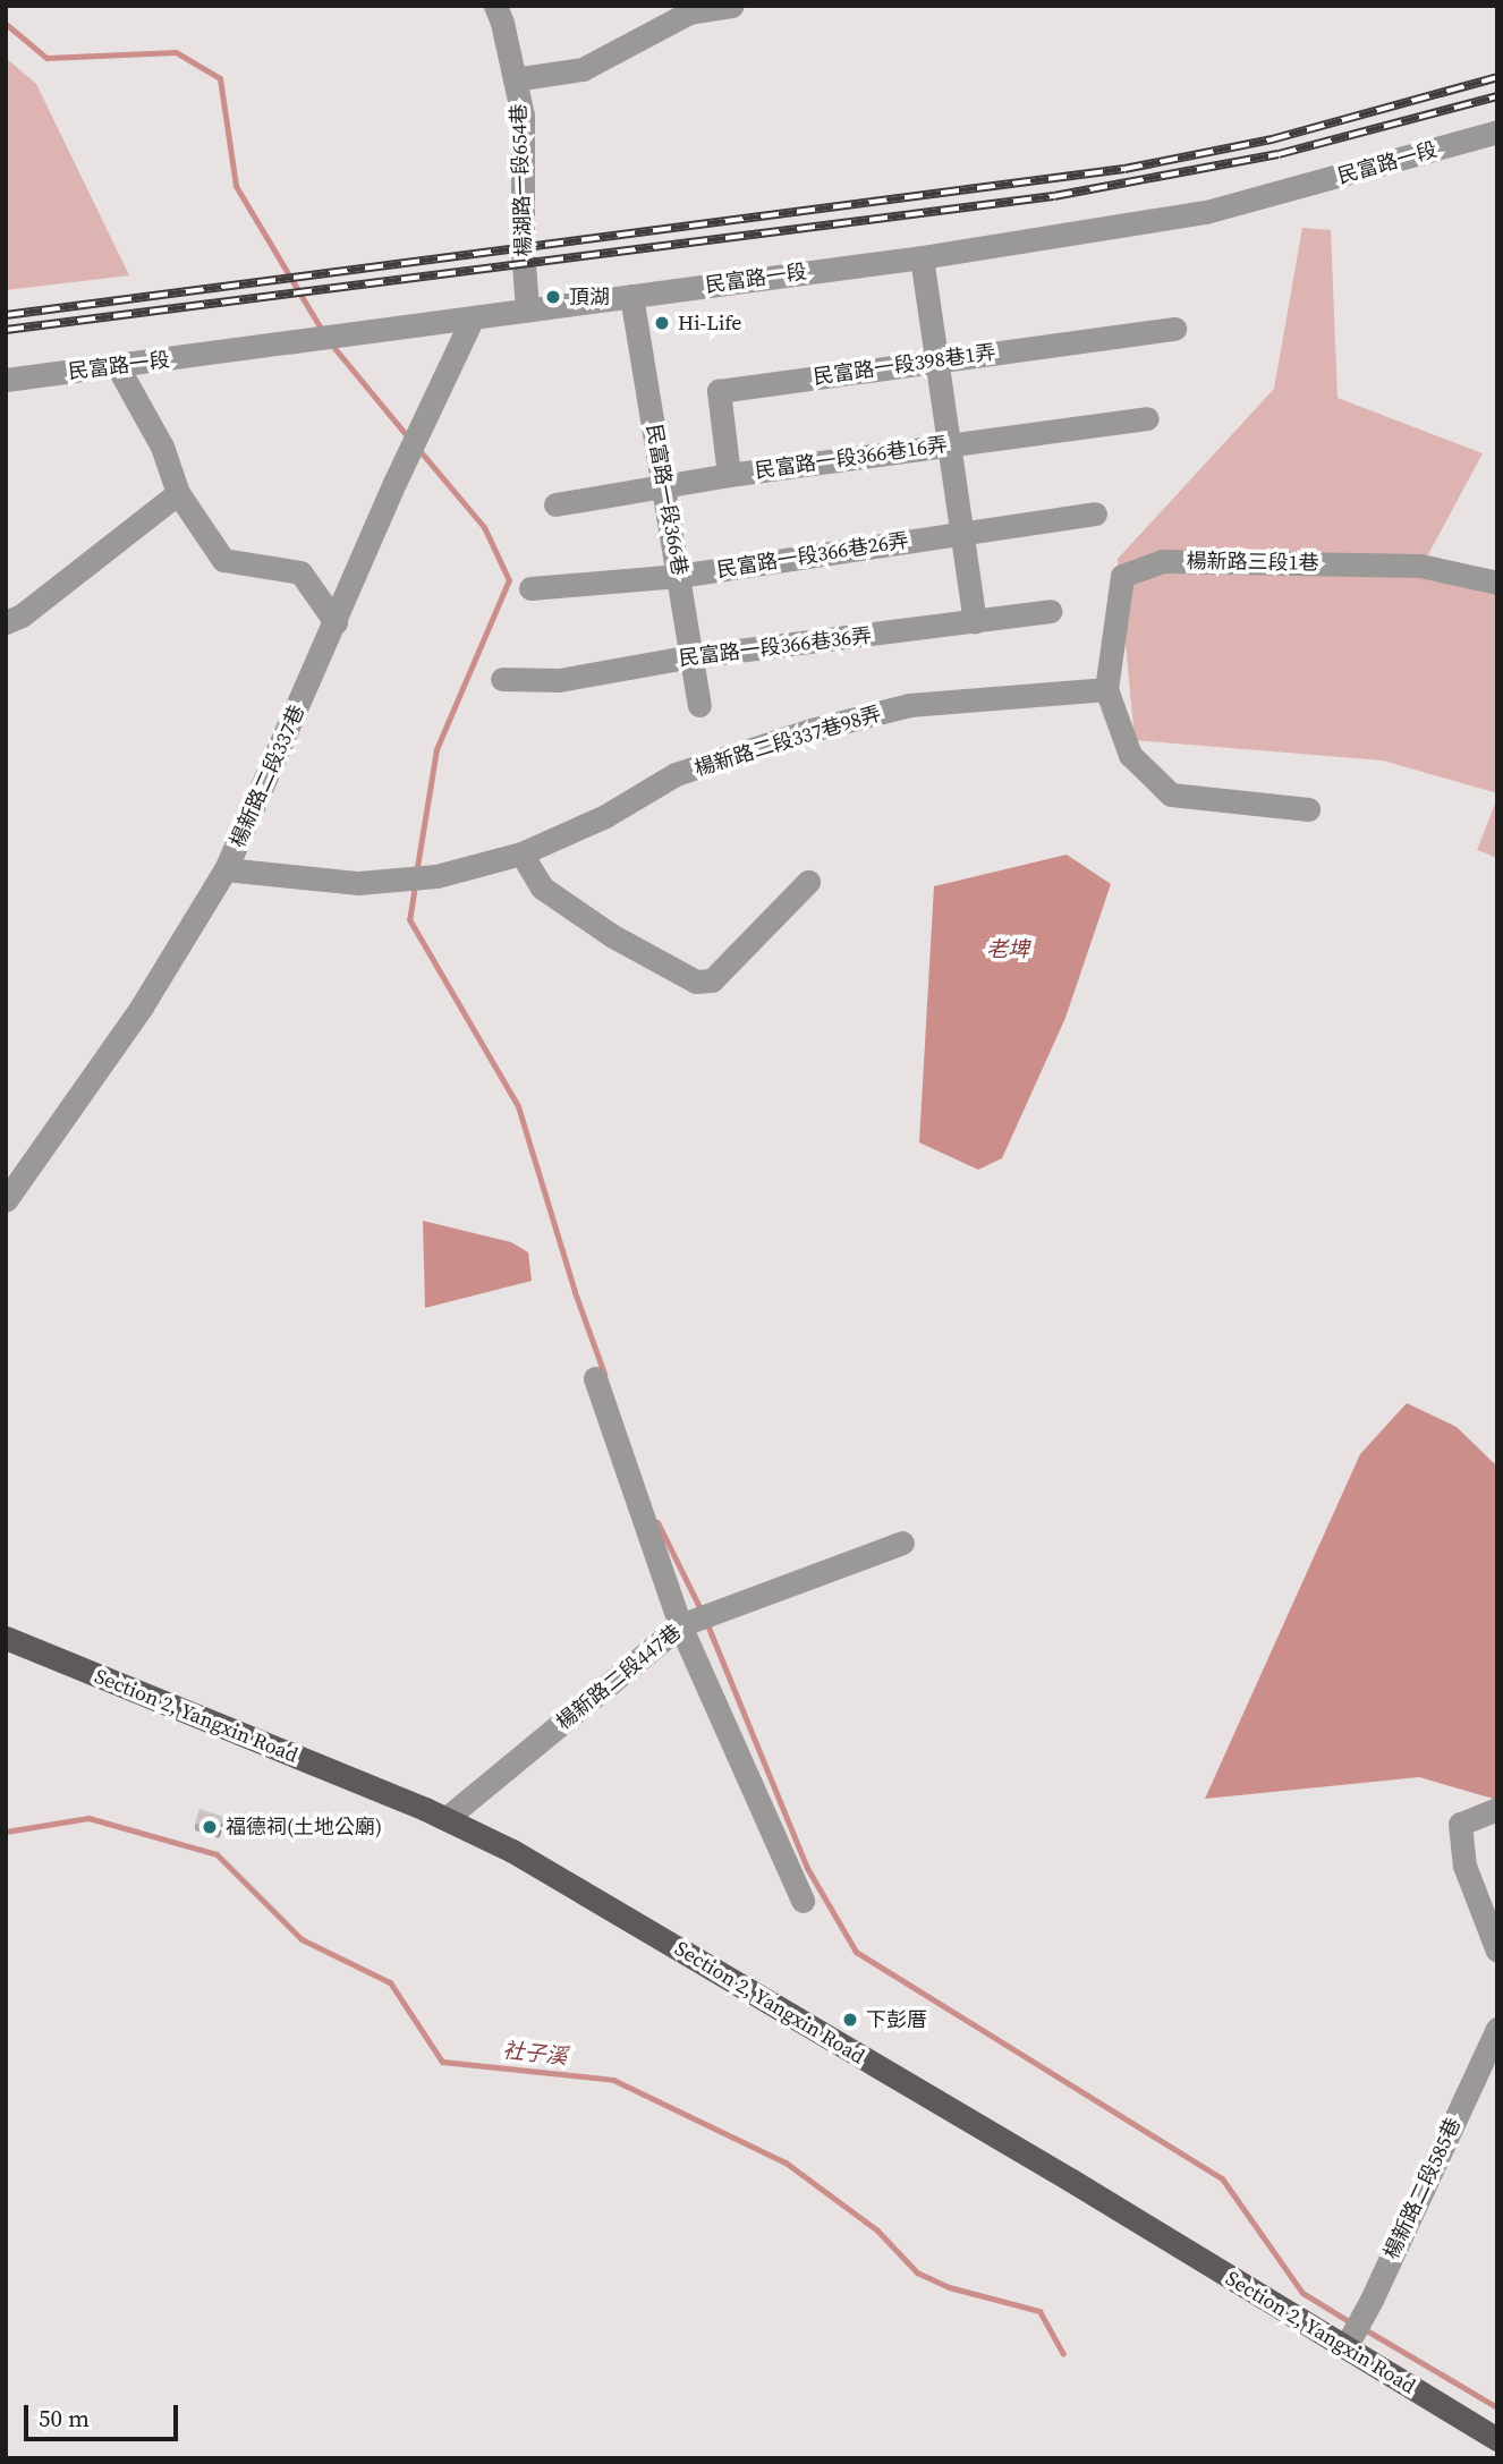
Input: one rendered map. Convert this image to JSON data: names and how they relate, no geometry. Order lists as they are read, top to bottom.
{
  "streets": {
    "main road": ["Section 2, Yangxin Road"],
    "street": [
      "民富路一段",
      "楊湖路一段654巷",
      "民富路一段398巷1弄",
      "民富路一段366巷16弄",
      "民富路一段366巷",
      "民富路一段366巷26弄",
      "楊新路三段1巷",
      "民富路一段366巷36弄",
      "楊新路二段337巷98弄",
      "楊新路二段337巷",
      "楊新路二段447巷",
      "楊新路二段585巷"
    ]
  },
  "crossings": [
    ["民富路一段", "楊湖路一段654巷"],
    ["民富路一段", "民富路一段366巷"],
    ["民富路一段", "楊新路二段337巷"],
    ["民富路一段398巷1弄", "民富路一段366巷16弄"],
    ["民富路一段366巷16弄", "民富路一段366巷"],
    ["民富路一段366巷", "民富路一段366巷26弄"],
    ["民富路一段366巷", "民富路一段366巷36弄"],
    ["楊新路三段1巷", "楊新路二段337巷98弄"],
    ["楊新路二段337巷98弄", "楊新路二段337巷"],
    ["楊新路二段447巷", "Section 2, Yangxin Road"],
    ["Section 2, Yangxin Road", "楊新路二段585巷"]
  ],
  "water": ["老埤", "社子溪"],
  "places": [
    "頂湖",
    "Hi-Life",
    "福德祠(土地公廟)",
    "下彭厝"
  ],
  "scale_bar": "50 m"
}
